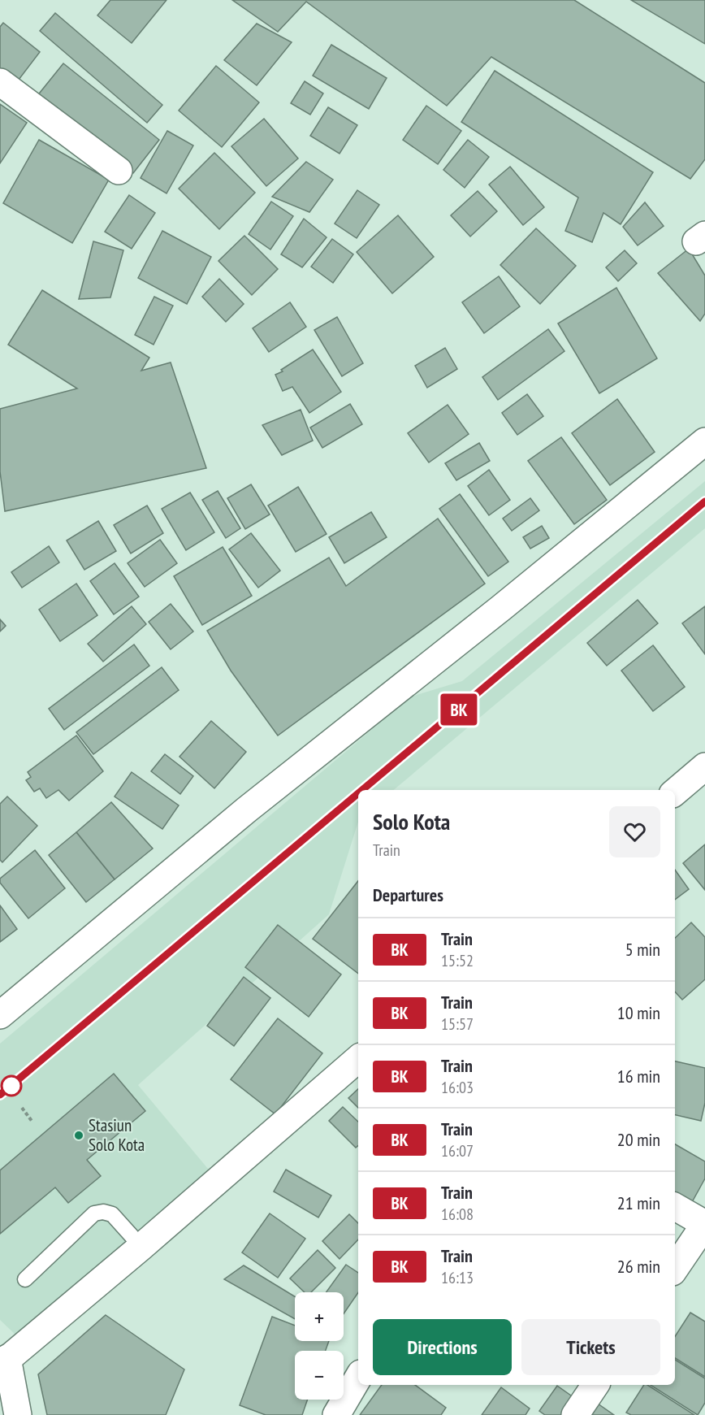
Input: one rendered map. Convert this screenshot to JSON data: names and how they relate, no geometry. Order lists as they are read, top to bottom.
{
  "places": ["Stasiun Solo Kota"],
  "page": {
    "on_map": "BK",
    "heading": [
      ["Solo Kota", "Train"],
      "Departures"
    ],
    "list": [
      {
        "mark": "BK",
        "name": "Train",
        "note": "15:52",
        "value": "5 min"
      },
      {
        "mark": "BK",
        "name": "Train",
        "note": "15:57",
        "value": "10 min"
      },
      {
        "mark": "BK",
        "name": "Train",
        "note": "16:03",
        "value": "16 min"
      },
      {
        "mark": "BK",
        "name": "Train",
        "note": "16:07",
        "value": "20 min"
      },
      {
        "mark": "BK",
        "name": "Train",
        "note": "16:08",
        "value": "21 min"
      },
      {
        "mark": "BK",
        "name": "Train",
        "note": "16:13",
        "value": "26 min"
      }
    ],
    "map_buttons": ["+", "−"],
    "buttons": ["Directions", "Tickets"]
  }
}
